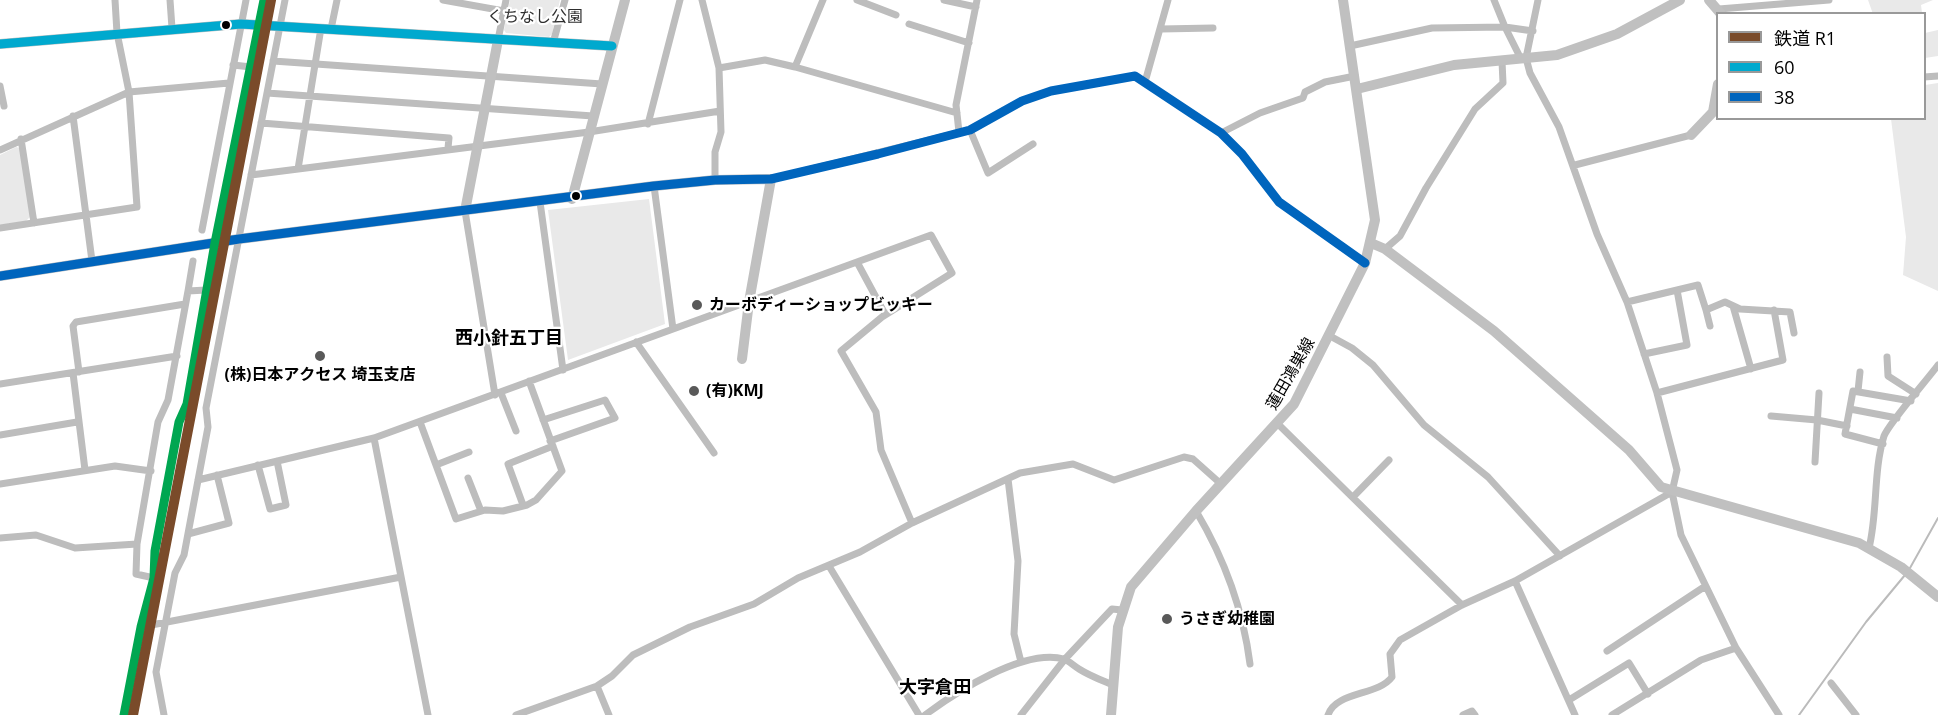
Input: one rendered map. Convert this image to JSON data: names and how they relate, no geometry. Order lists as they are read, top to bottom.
{
  "streets": {
    "street": ["蓮田鴻巣線"]
  },
  "districts": ["西小針五丁目", "大字倉田"],
  "parks": ["くちなし公園"],
  "places": [
    "カーボディーショップビッキー",
    "(株)日本アクセス 埼玉支店",
    "(有)KMJ",
    "うさぎ幼稚園"
  ],
  "lines": ["rail line R1", "transit line 60", "transit line 38"],
  "legend": ["鉄道 R1", "60", "38"]
}
